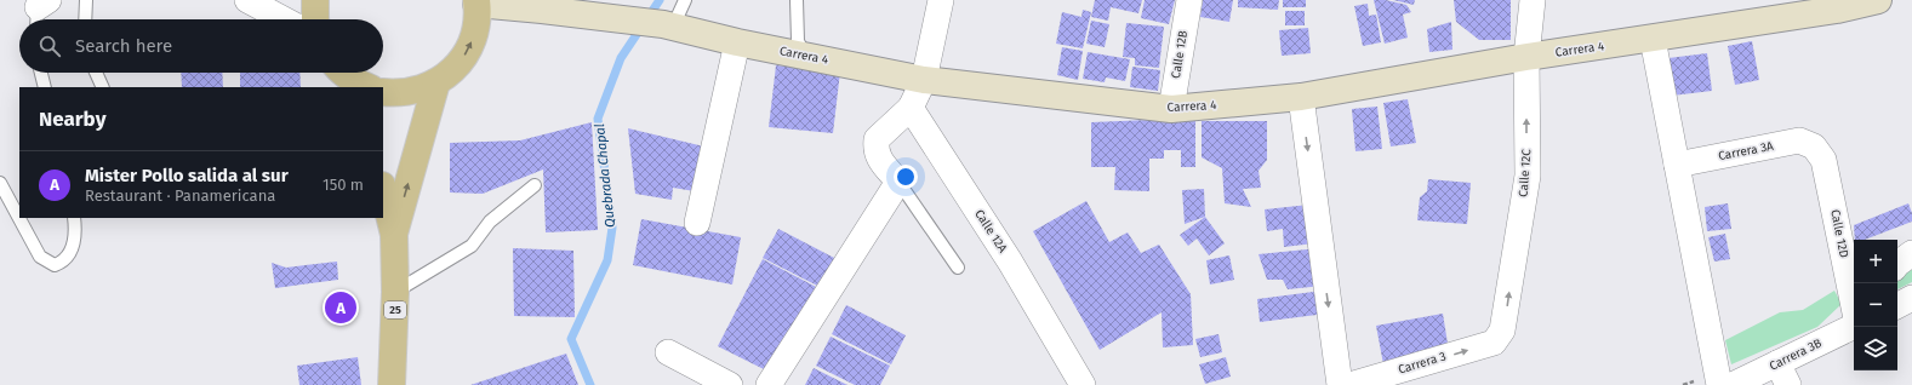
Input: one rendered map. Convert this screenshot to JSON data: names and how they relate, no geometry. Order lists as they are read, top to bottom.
{
  "streets": {
    "main road": ["25"],
    "street": [
      "Carrera 4",
      "Calle 12B",
      "Carrera 3A",
      "Calle 12C",
      "Calle 12A",
      "Calle 12D",
      "Carrera 3B",
      "Carrera 3"
    ]
  },
  "crossings": [
    ["Carrera 4", "Calle 12B"],
    ["Carrera 4", "Calle 12C"],
    ["Carrera 3A", "Calle 12D"],
    ["Calle 12C", "Carrera 3"]
  ],
  "one_way": ["Carrera 3"],
  "water": ["Quebrada Chapal"],
  "page": {
    "search": "Search here",
    "heading": "Nearby",
    "list": [
      {
        "mark": "A",
        "name": "Mister Pollo salida al sur",
        "note": "Restaurant · Panamericana",
        "value": "150 m"
      }
    ],
    "map_buttons": ["+", "−"],
    "pins": "A"
  }
}
